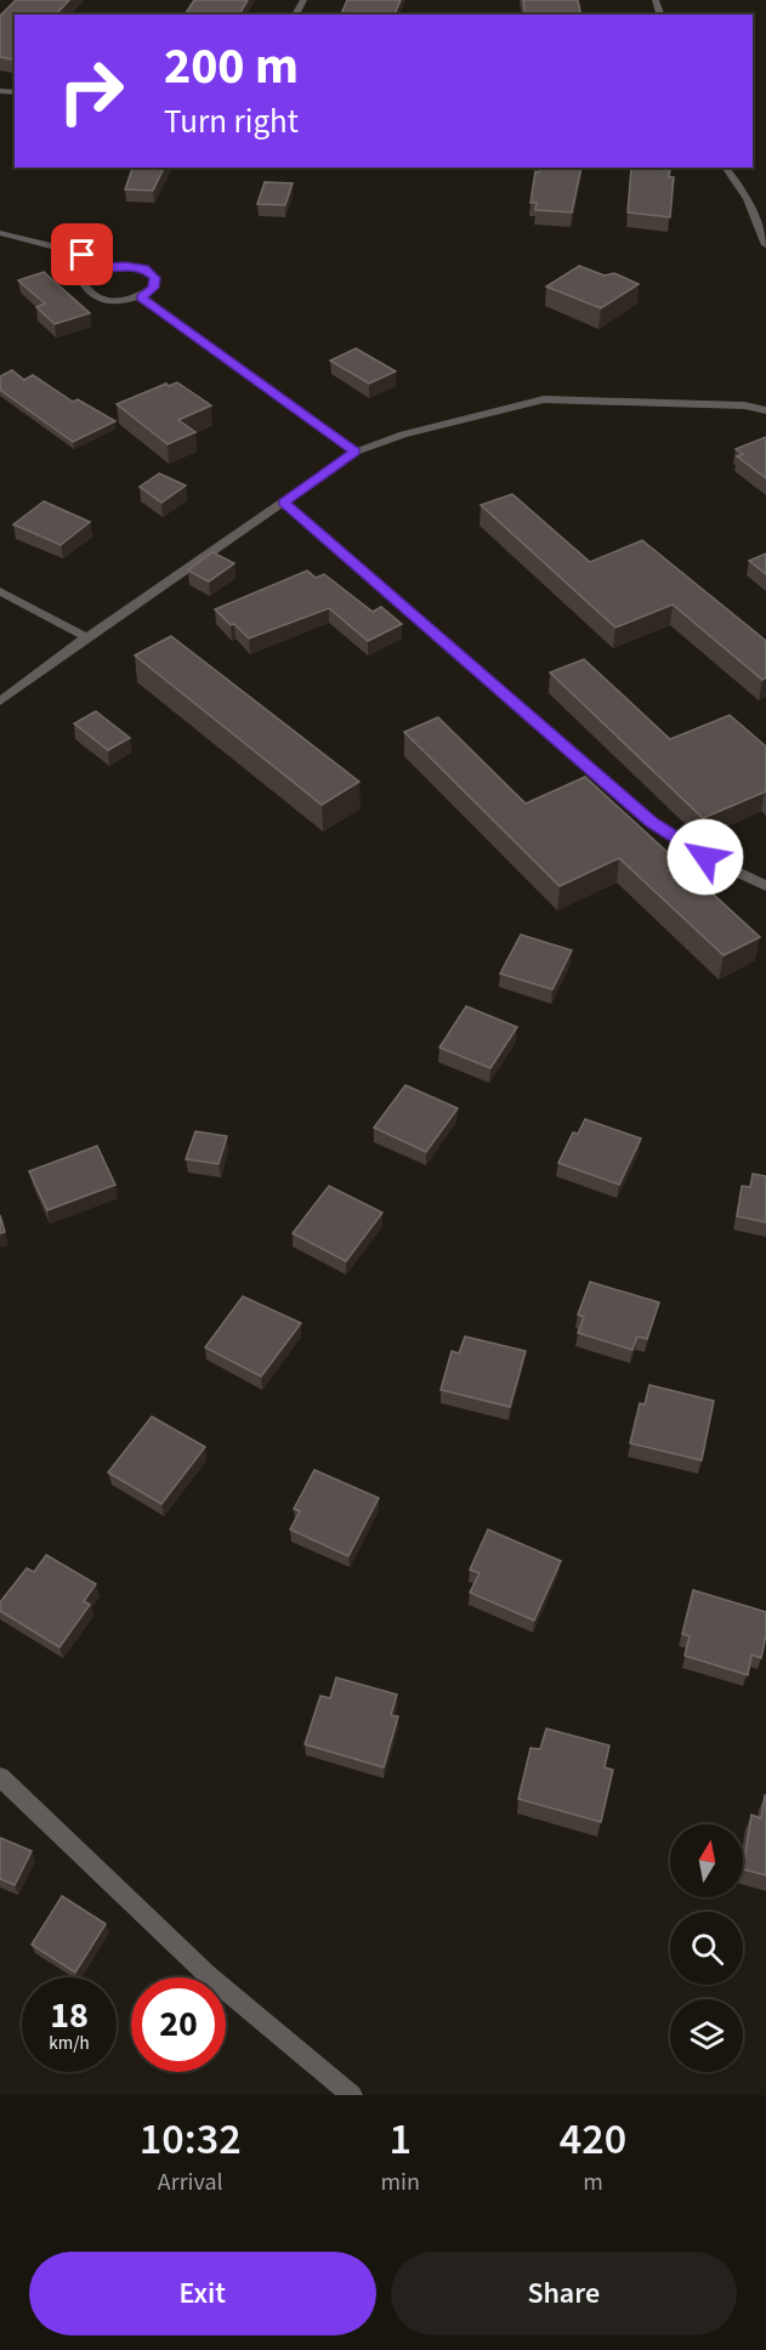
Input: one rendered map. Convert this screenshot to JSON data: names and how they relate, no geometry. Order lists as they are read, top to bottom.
{
  "north": "top",
  "page": {
    "turn": ["200 m", "Turn right"],
    "speed": "18 km/h",
    "limit": "20",
    "eta": [
      "10:32",
      "Arrival",
      "1",
      "min",
      "420",
      "m"
    ],
    "buttons": ["Exit", "Share"]
  }
}
